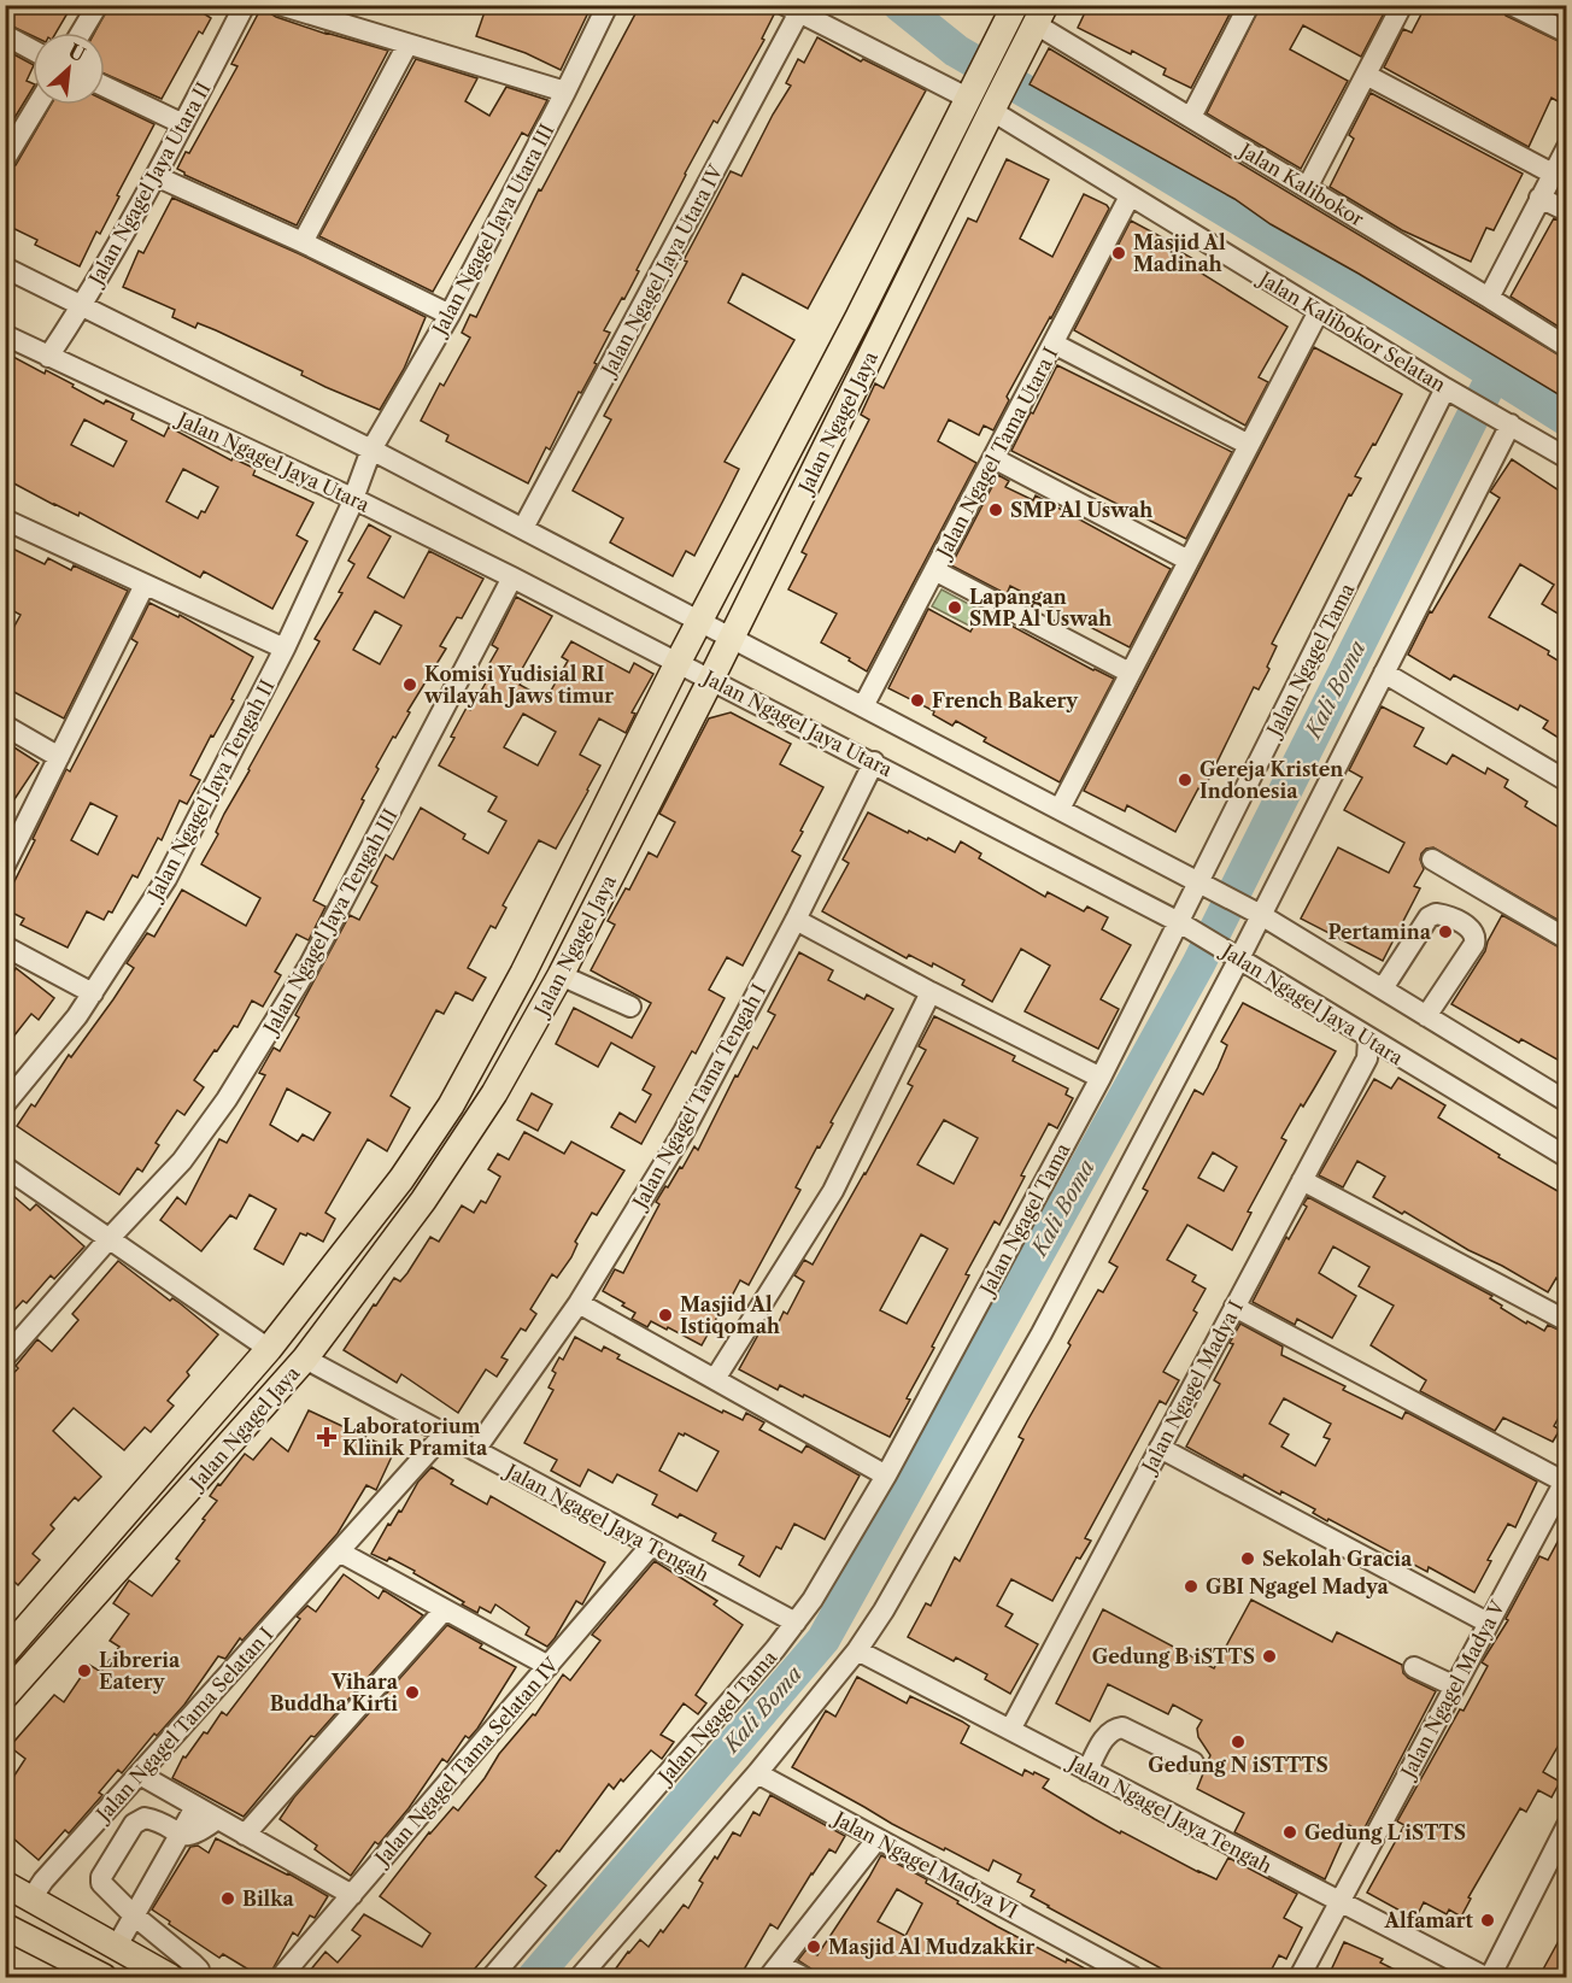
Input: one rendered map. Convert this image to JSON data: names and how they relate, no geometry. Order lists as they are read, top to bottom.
{
  "streets": {
    "main road": ["Jalan Ngagel Jaya"],
    "street": [
      "Jalan Ngagel Jaya Utara II",
      "Jalan Kalibokor",
      "Jalan Ngagel Jaya Utara III",
      "Jalan Ngagel Jaya Utara IV",
      "Jalan Kalibokor Selatan",
      "Jalan Ngagel Tama Utara I",
      "Jalan Ngagel Jaya Utara",
      "Jalan Ngagel Tama",
      "Jalan Ngagel Jaya Tengah II",
      "Jalan Ngagel Jaya Tengah III",
      "Jalan Ngagel Tama Tengah I",
      "Jalan Ngagel Madya I",
      "Jalan Ngagel Jaya Tengah",
      "Jalan Ngagel Madya V",
      "Jalan Ngagel Tama Selatan I",
      "Jalan Ngagel Tama Selatan IV",
      "Jalan Ngagel Madya VI"
    ]
  },
  "crossings": [
    ["Jalan Ngagel Jaya Utara II", "Jalan Ngagel Jaya Utara"],
    ["Jalan Ngagel Jaya Utara III", "Jalan Ngagel Jaya Tengah II"],
    ["Jalan Ngagel Jaya Utara IV", "Jalan Kalibokor Selatan"],
    ["Jalan Kalibokor Selatan", "Jalan Ngagel Jaya"],
    ["Jalan Kalibokor Selatan", "Jalan Ngagel Tama Utara I"],
    ["Jalan Kalibokor Selatan", "Jalan Ngagel Tama"],
    ["Jalan Ngagel Jaya", "Jalan Ngagel Jaya Utara"],
    ["Jalan Ngagel Jaya", "Jalan Ngagel Jaya Tengah"],
    ["Jalan Ngagel Jaya Utara", "Jalan Ngagel Tama"],
    ["Jalan Ngagel Jaya Utara", "Jalan Ngagel Jaya Tengah II"],
    ["Jalan Ngagel Jaya Utara", "Jalan Ngagel Jaya Tengah III"],
    ["Jalan Ngagel Jaya Utara", "Jalan Ngagel Tama Tengah I"],
    ["Jalan Ngagel Jaya Utara", "Jalan Ngagel Madya I"],
    ["Jalan Ngagel Tama", "Jalan Ngagel Jaya Tengah"],
    ["Jalan Ngagel Tama Tengah I", "Jalan Ngagel Jaya Tengah"],
    ["Jalan Ngagel Madya I", "Jalan Ngagel Jaya Tengah"],
    ["Jalan Ngagel Jaya Tengah", "Jalan Ngagel Madya V"],
    ["Jalan Ngagel Jaya Tengah", "Jalan Ngagel Tama Selatan I"],
    ["Jalan Ngagel Jaya Tengah", "Jalan Ngagel Tama Selatan IV"]
  ],
  "water": ["Kali Boma"],
  "places": {
    "other": [
      "Masjid Al Madinah",
      "SMP Al Uswah",
      "Lapangan SMP Al Uswah",
      "Komisi Yudisial RI wilayah Jaws timur",
      "French Bakery",
      "Gereja Kristen Indonesia",
      "Pertamina",
      "Masjid Al Istiqomah",
      "Sekolah Gracia",
      "GBI Ngagel Madya",
      "Gedung B iSTTS",
      "Libreria Eatery",
      "Vihara Buddha Kirti",
      "Gedung N iSTTTS",
      "Gedung L iSTTS",
      "Bilka",
      "Alfamart",
      "Masjid Al Mudzakkir"
    ],
    "health": ["Laboratorium Klinik Pramita"]
  },
  "north": "top right"
}
